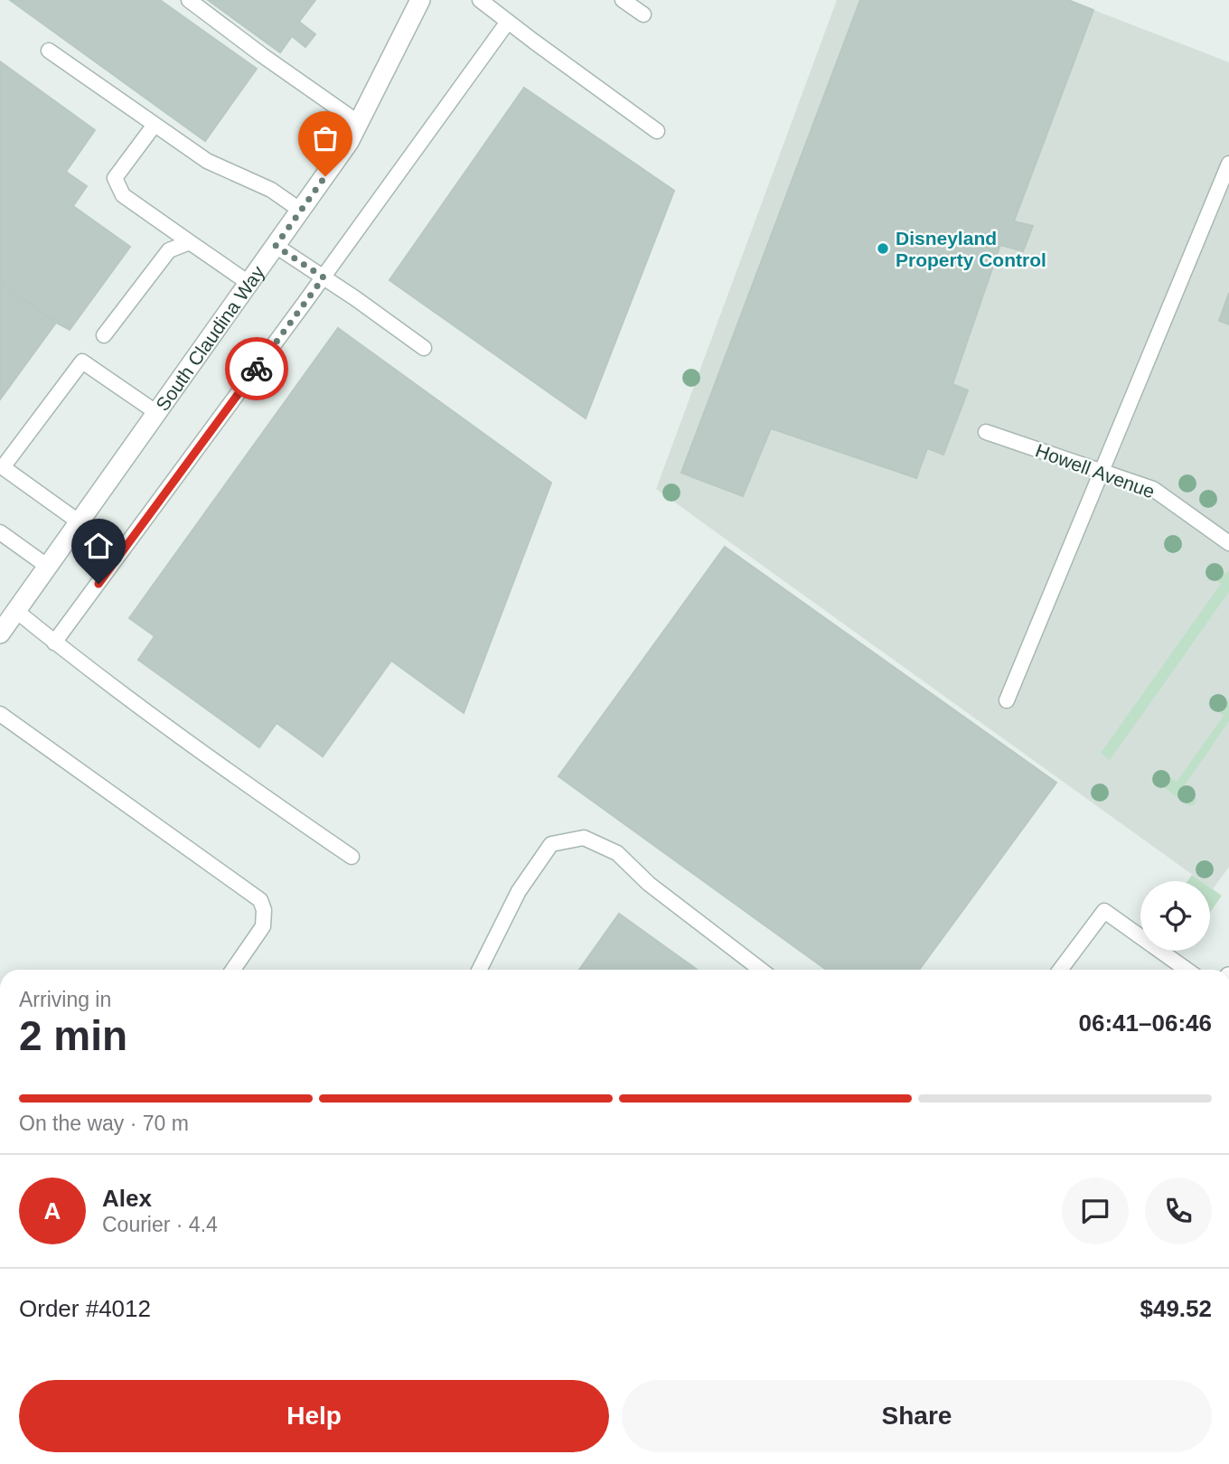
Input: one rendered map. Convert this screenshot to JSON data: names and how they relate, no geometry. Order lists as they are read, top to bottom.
{
  "streets": {
    "street": ["South Claudina Way"],
    "lane": ["Howell Avenue"]
  },
  "places": ["Disneyland Property Control"],
  "page": {
    "heading": ["2 min", "Arriving in", "06:41–06:46"],
    "panel": [
      "Alex",
      "Courier · 4.4",
      "Order #4012",
      "$49.52"
    ],
    "bar": "On the way · 70 m",
    "round": "A",
    "buttons": ["Help", "Share"]
  }
}
